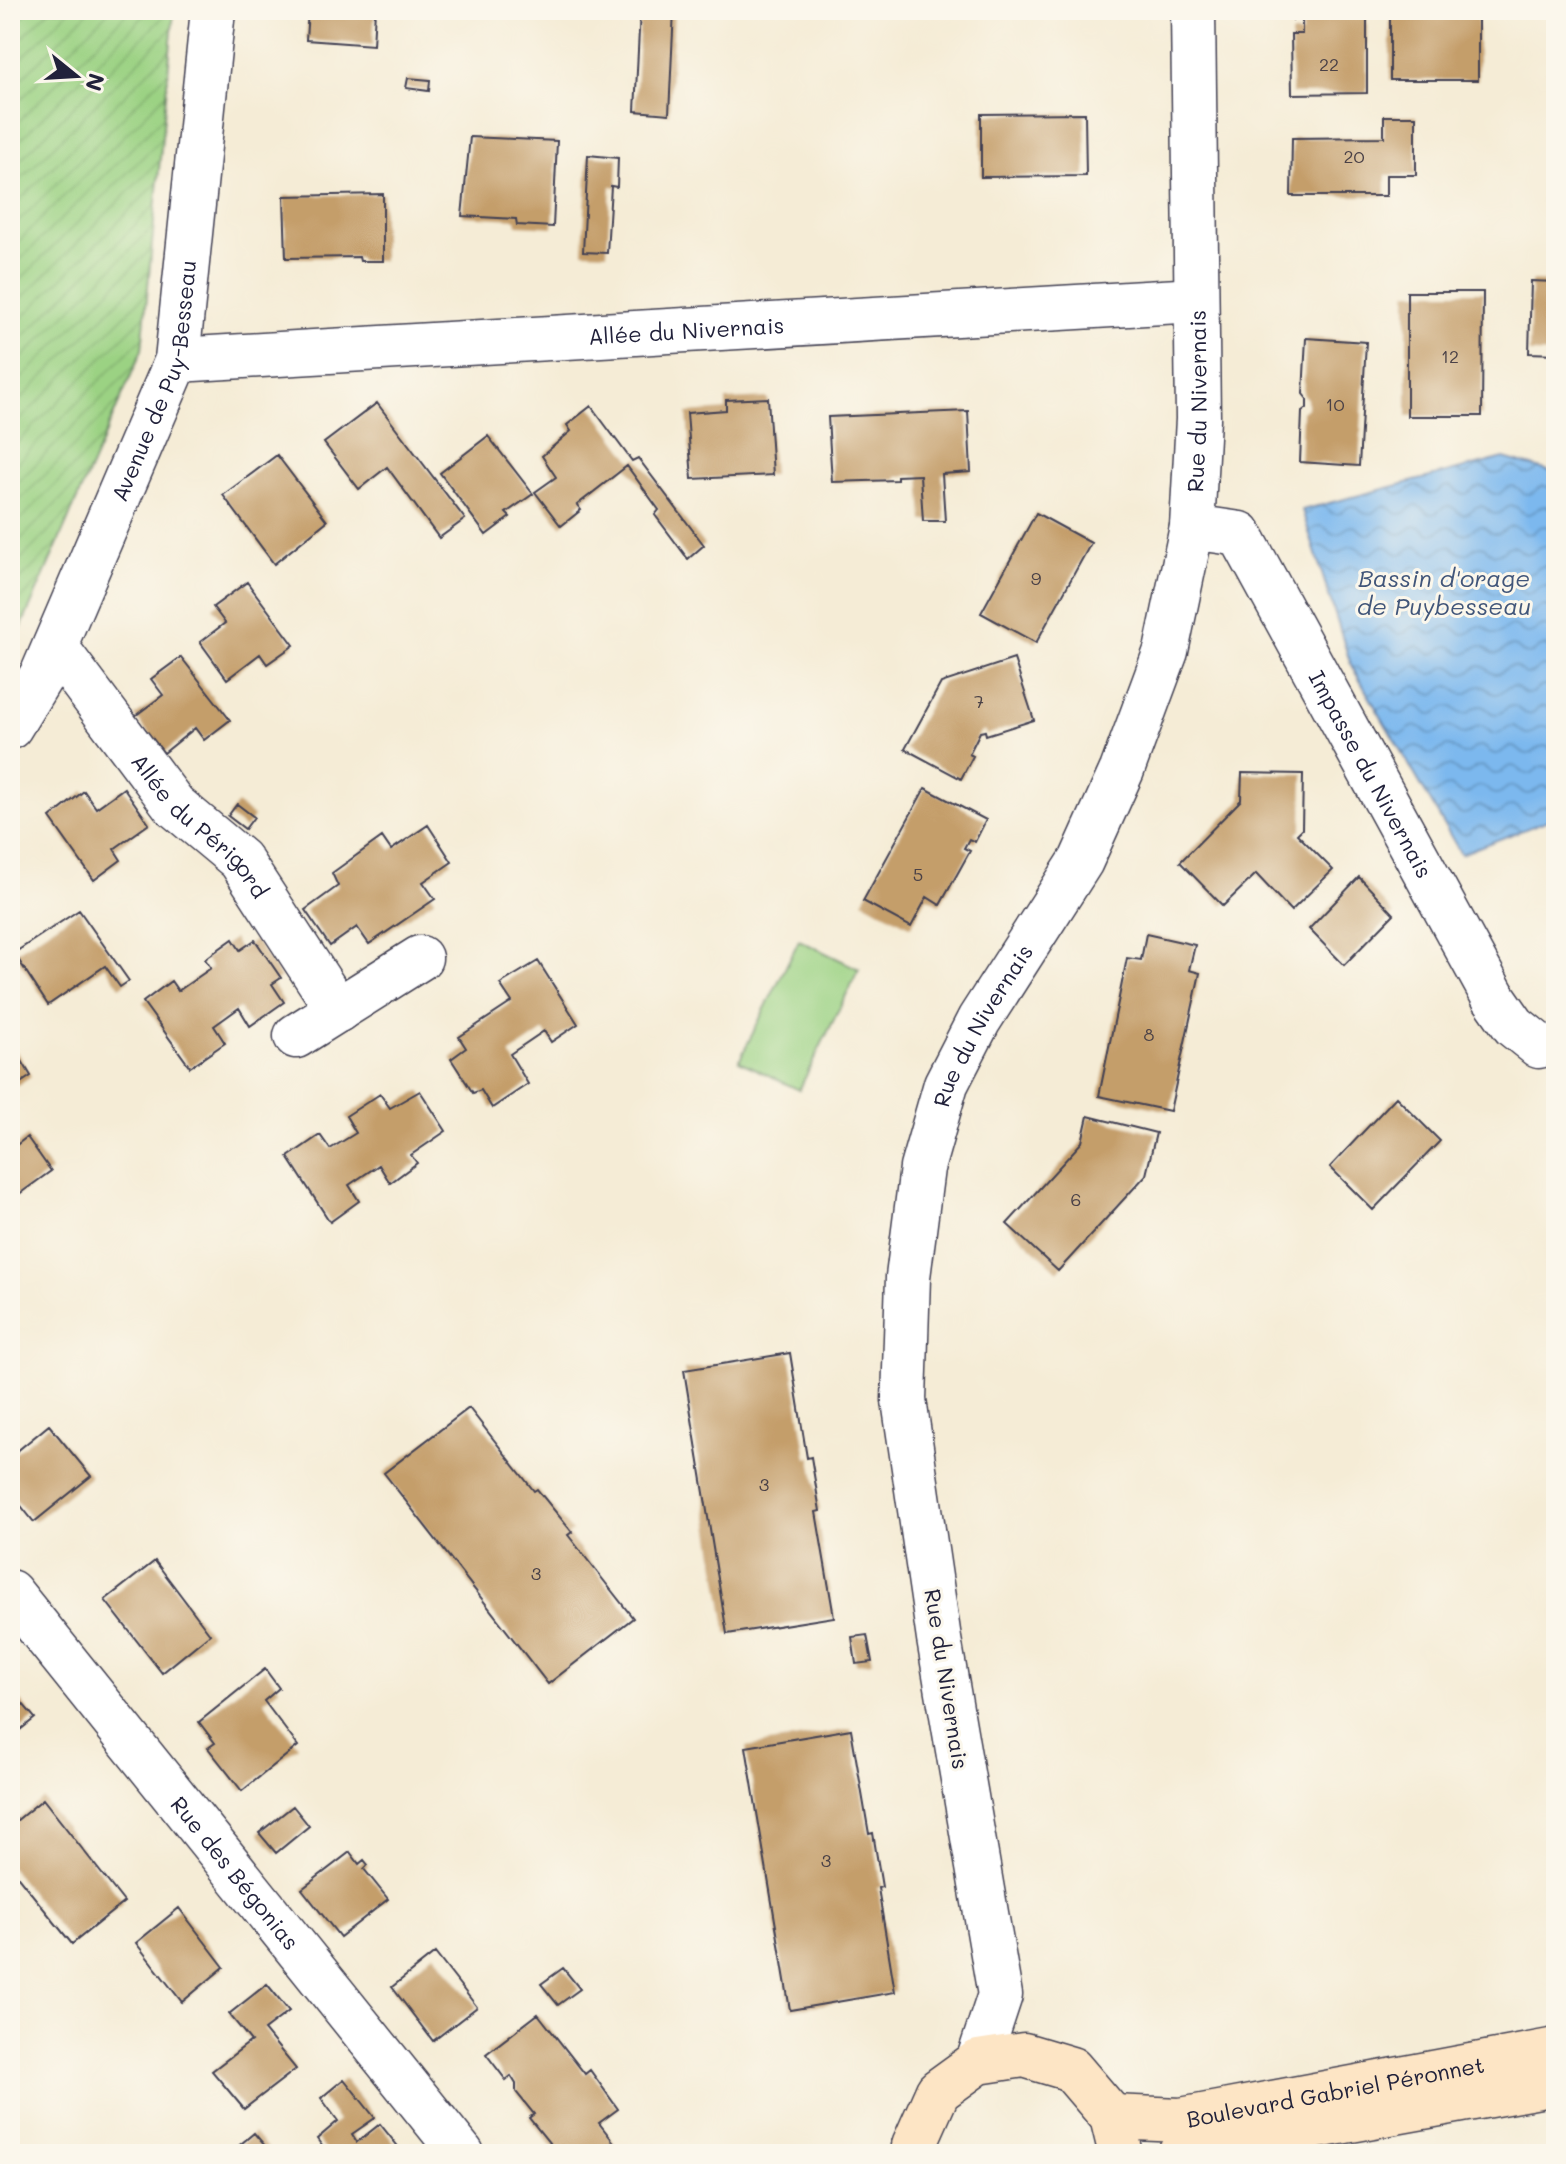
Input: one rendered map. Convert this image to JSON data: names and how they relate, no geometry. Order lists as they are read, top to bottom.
{
  "streets": {
    "main road": ["Boulevard Gabriel Péronnet"],
    "street": [
      "Allée du Nivernais",
      "Avenue de Puy-Besseau",
      "Rue du Nivernais",
      "Impasse du Nivernais",
      "Allée du Périgord",
      "Rue des Bégonias"
    ]
  },
  "crossings": [
    ["Allée du Nivernais", "Avenue de Puy-Besseau"],
    ["Allée du Nivernais", "Rue du Nivernais"],
    ["Avenue de Puy-Besseau", "Allée du Périgord"],
    ["Rue du Nivernais", "Impasse du Nivernais"]
  ],
  "water": ["Bassin d'orage de Puybesseau"],
  "house_numbers": [
    "22",
    "20",
    "12",
    "10",
    "9",
    "7",
    "5",
    "8",
    "6",
    "3",
    "3",
    "3"
  ],
  "north": "right"
}
